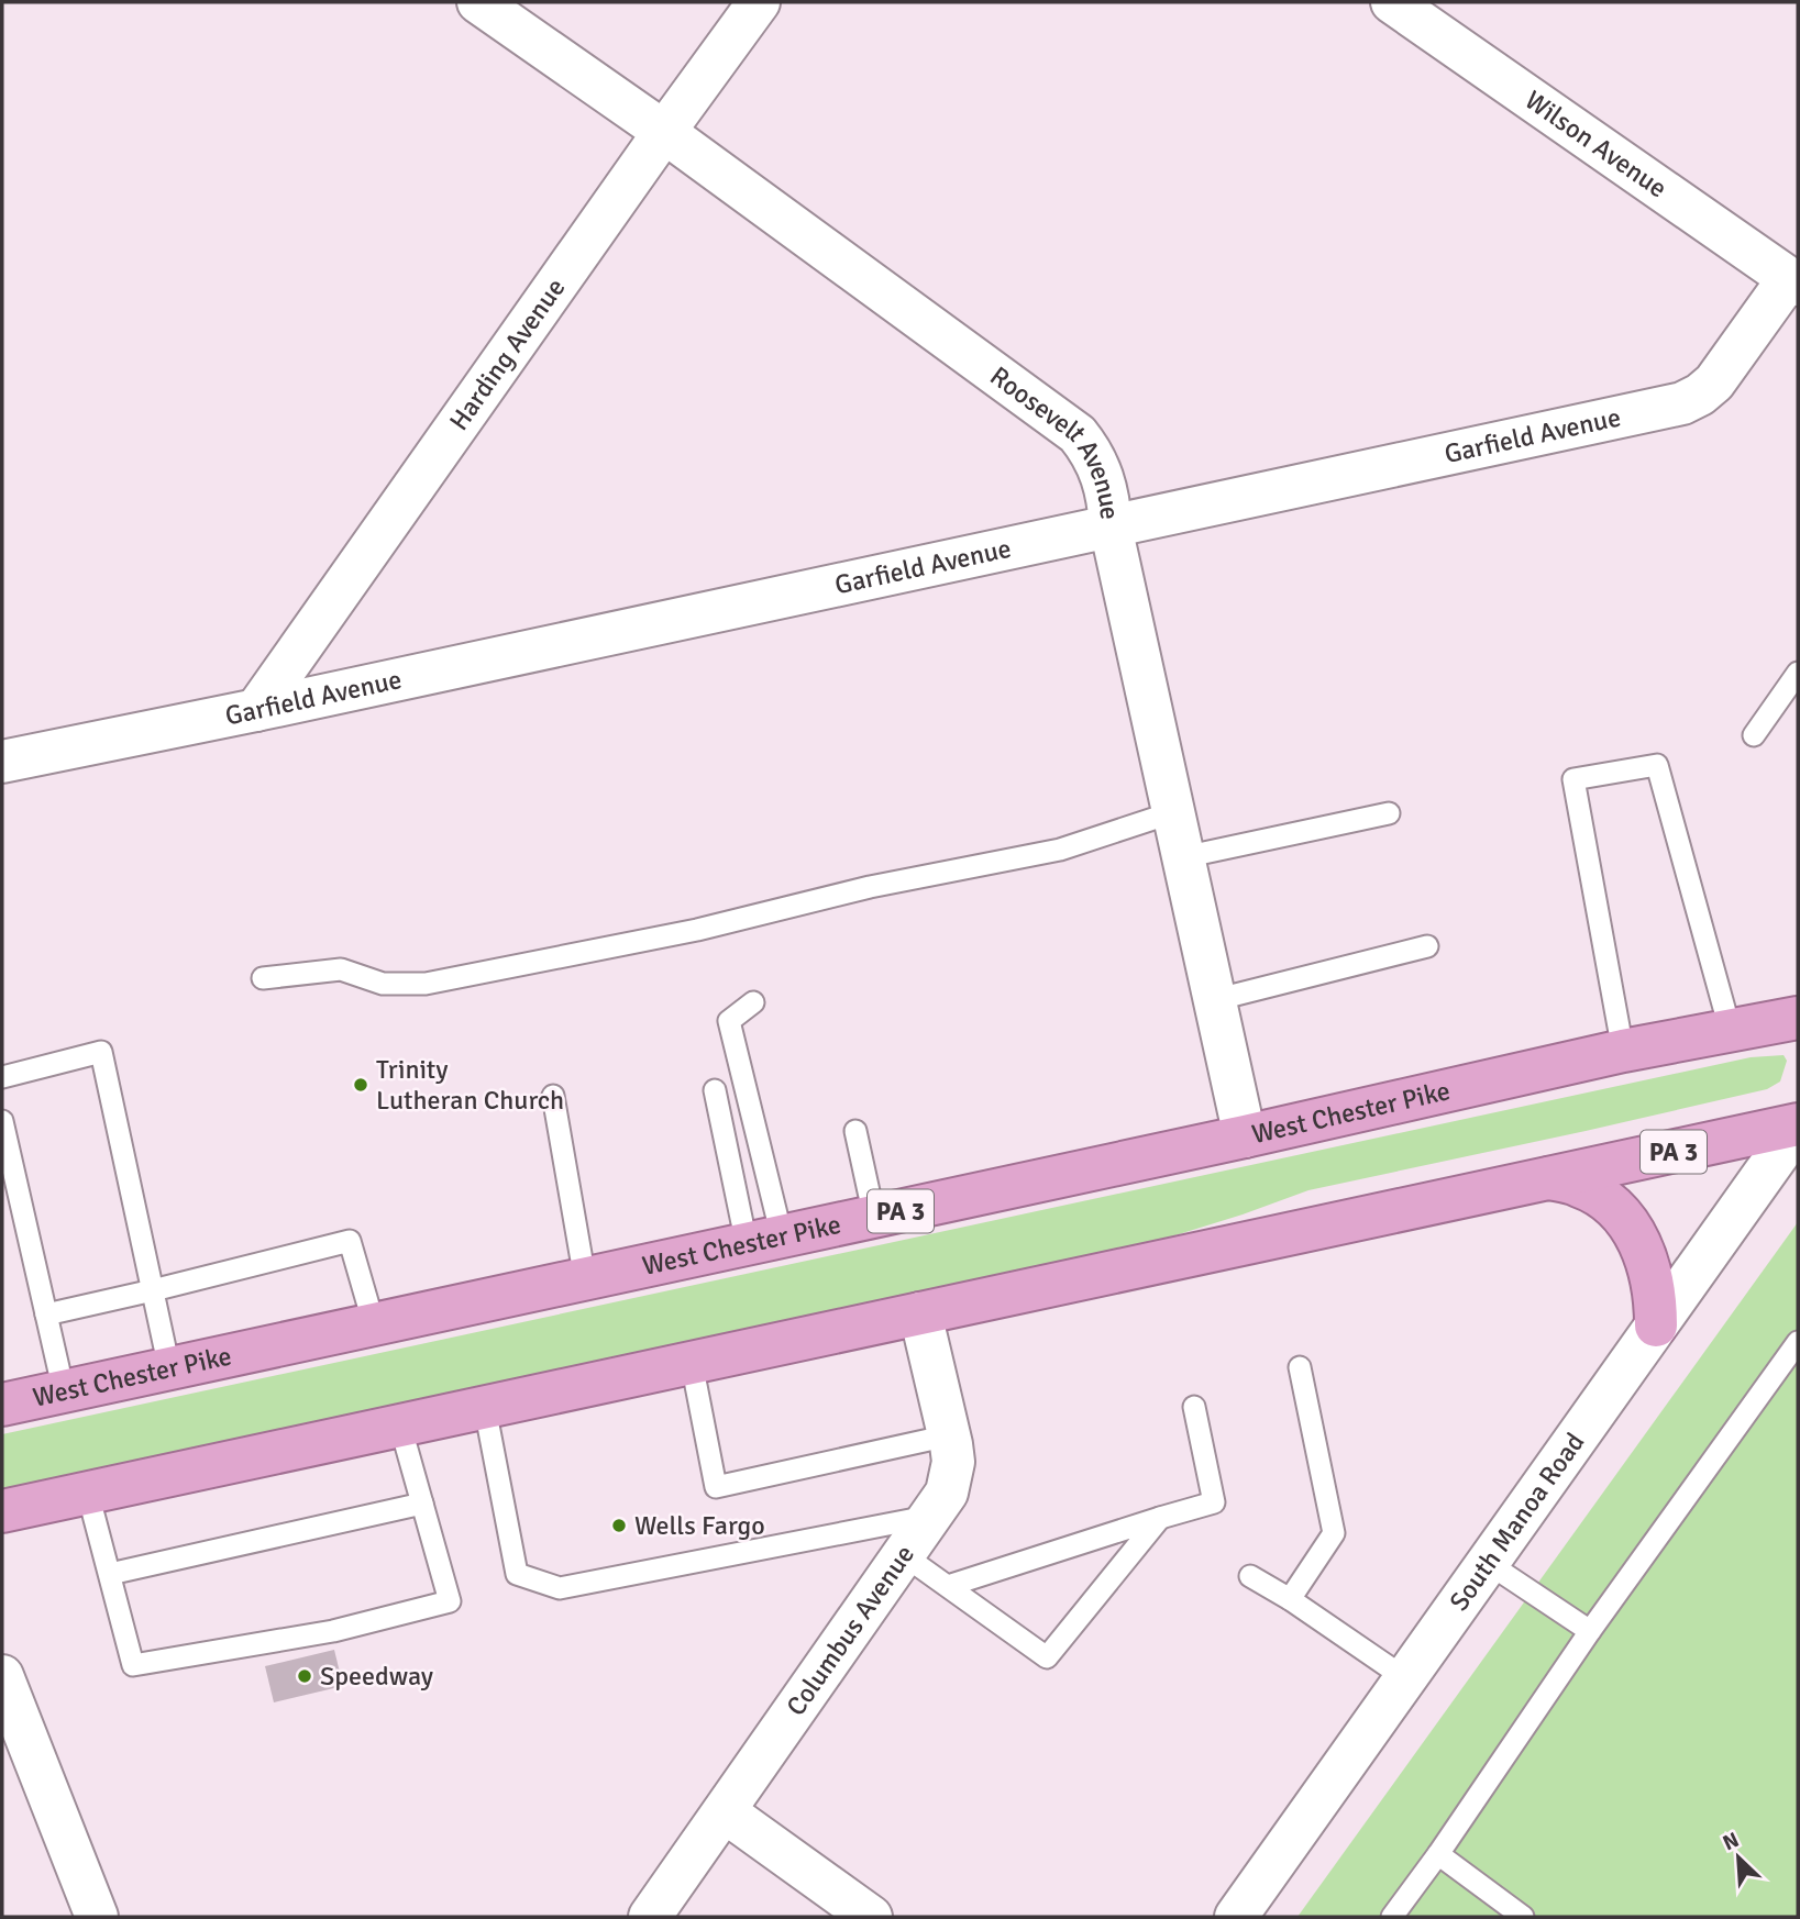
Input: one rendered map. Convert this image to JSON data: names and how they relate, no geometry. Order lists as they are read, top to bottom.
{
  "streets": {
    "highway": ["West Chester Pike", "PA 3"],
    "street": [
      "Wilson Avenue",
      "Harding Avenue",
      "Garfield Avenue",
      "Roosevelt Avenue",
      "South Manoa Road",
      "Columbus Avenue"
    ]
  },
  "crossings": [
    ["Wilson Avenue", "Garfield Avenue"],
    ["Harding Avenue", "Garfield Avenue"],
    ["Harding Avenue", "Roosevelt Avenue"],
    ["Garfield Avenue", "Roosevelt Avenue"],
    ["Roosevelt Avenue", "West Chester Pike"],
    ["PA 3", "South Manoa Road"],
    ["PA 3", "Columbus Avenue"]
  ],
  "places": ["Trinity Lutheran Church", "Wells Fargo", "Speedway"],
  "north": "top left"
}
